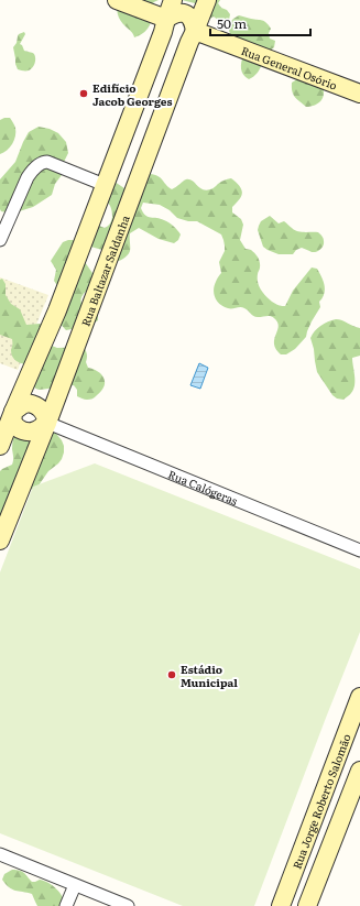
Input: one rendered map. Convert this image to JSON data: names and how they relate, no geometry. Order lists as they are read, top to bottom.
{
  "streets": {
    "main road": ["Rua General Osório", "Rua Baltazar Saldanha", "Rua Jorge Roberto Salomão"],
    "street": ["Rua Calógeras"]
  },
  "crossings": [
    ["Rua General Osório", "Rua Baltazar Saldanha"],
    ["Rua Baltazar Saldanha", "Rua Calógeras"]
  ],
  "places": ["Edifício Jacob Georges", "Estádio Municipal"],
  "scale_bar": "50 m"
}
